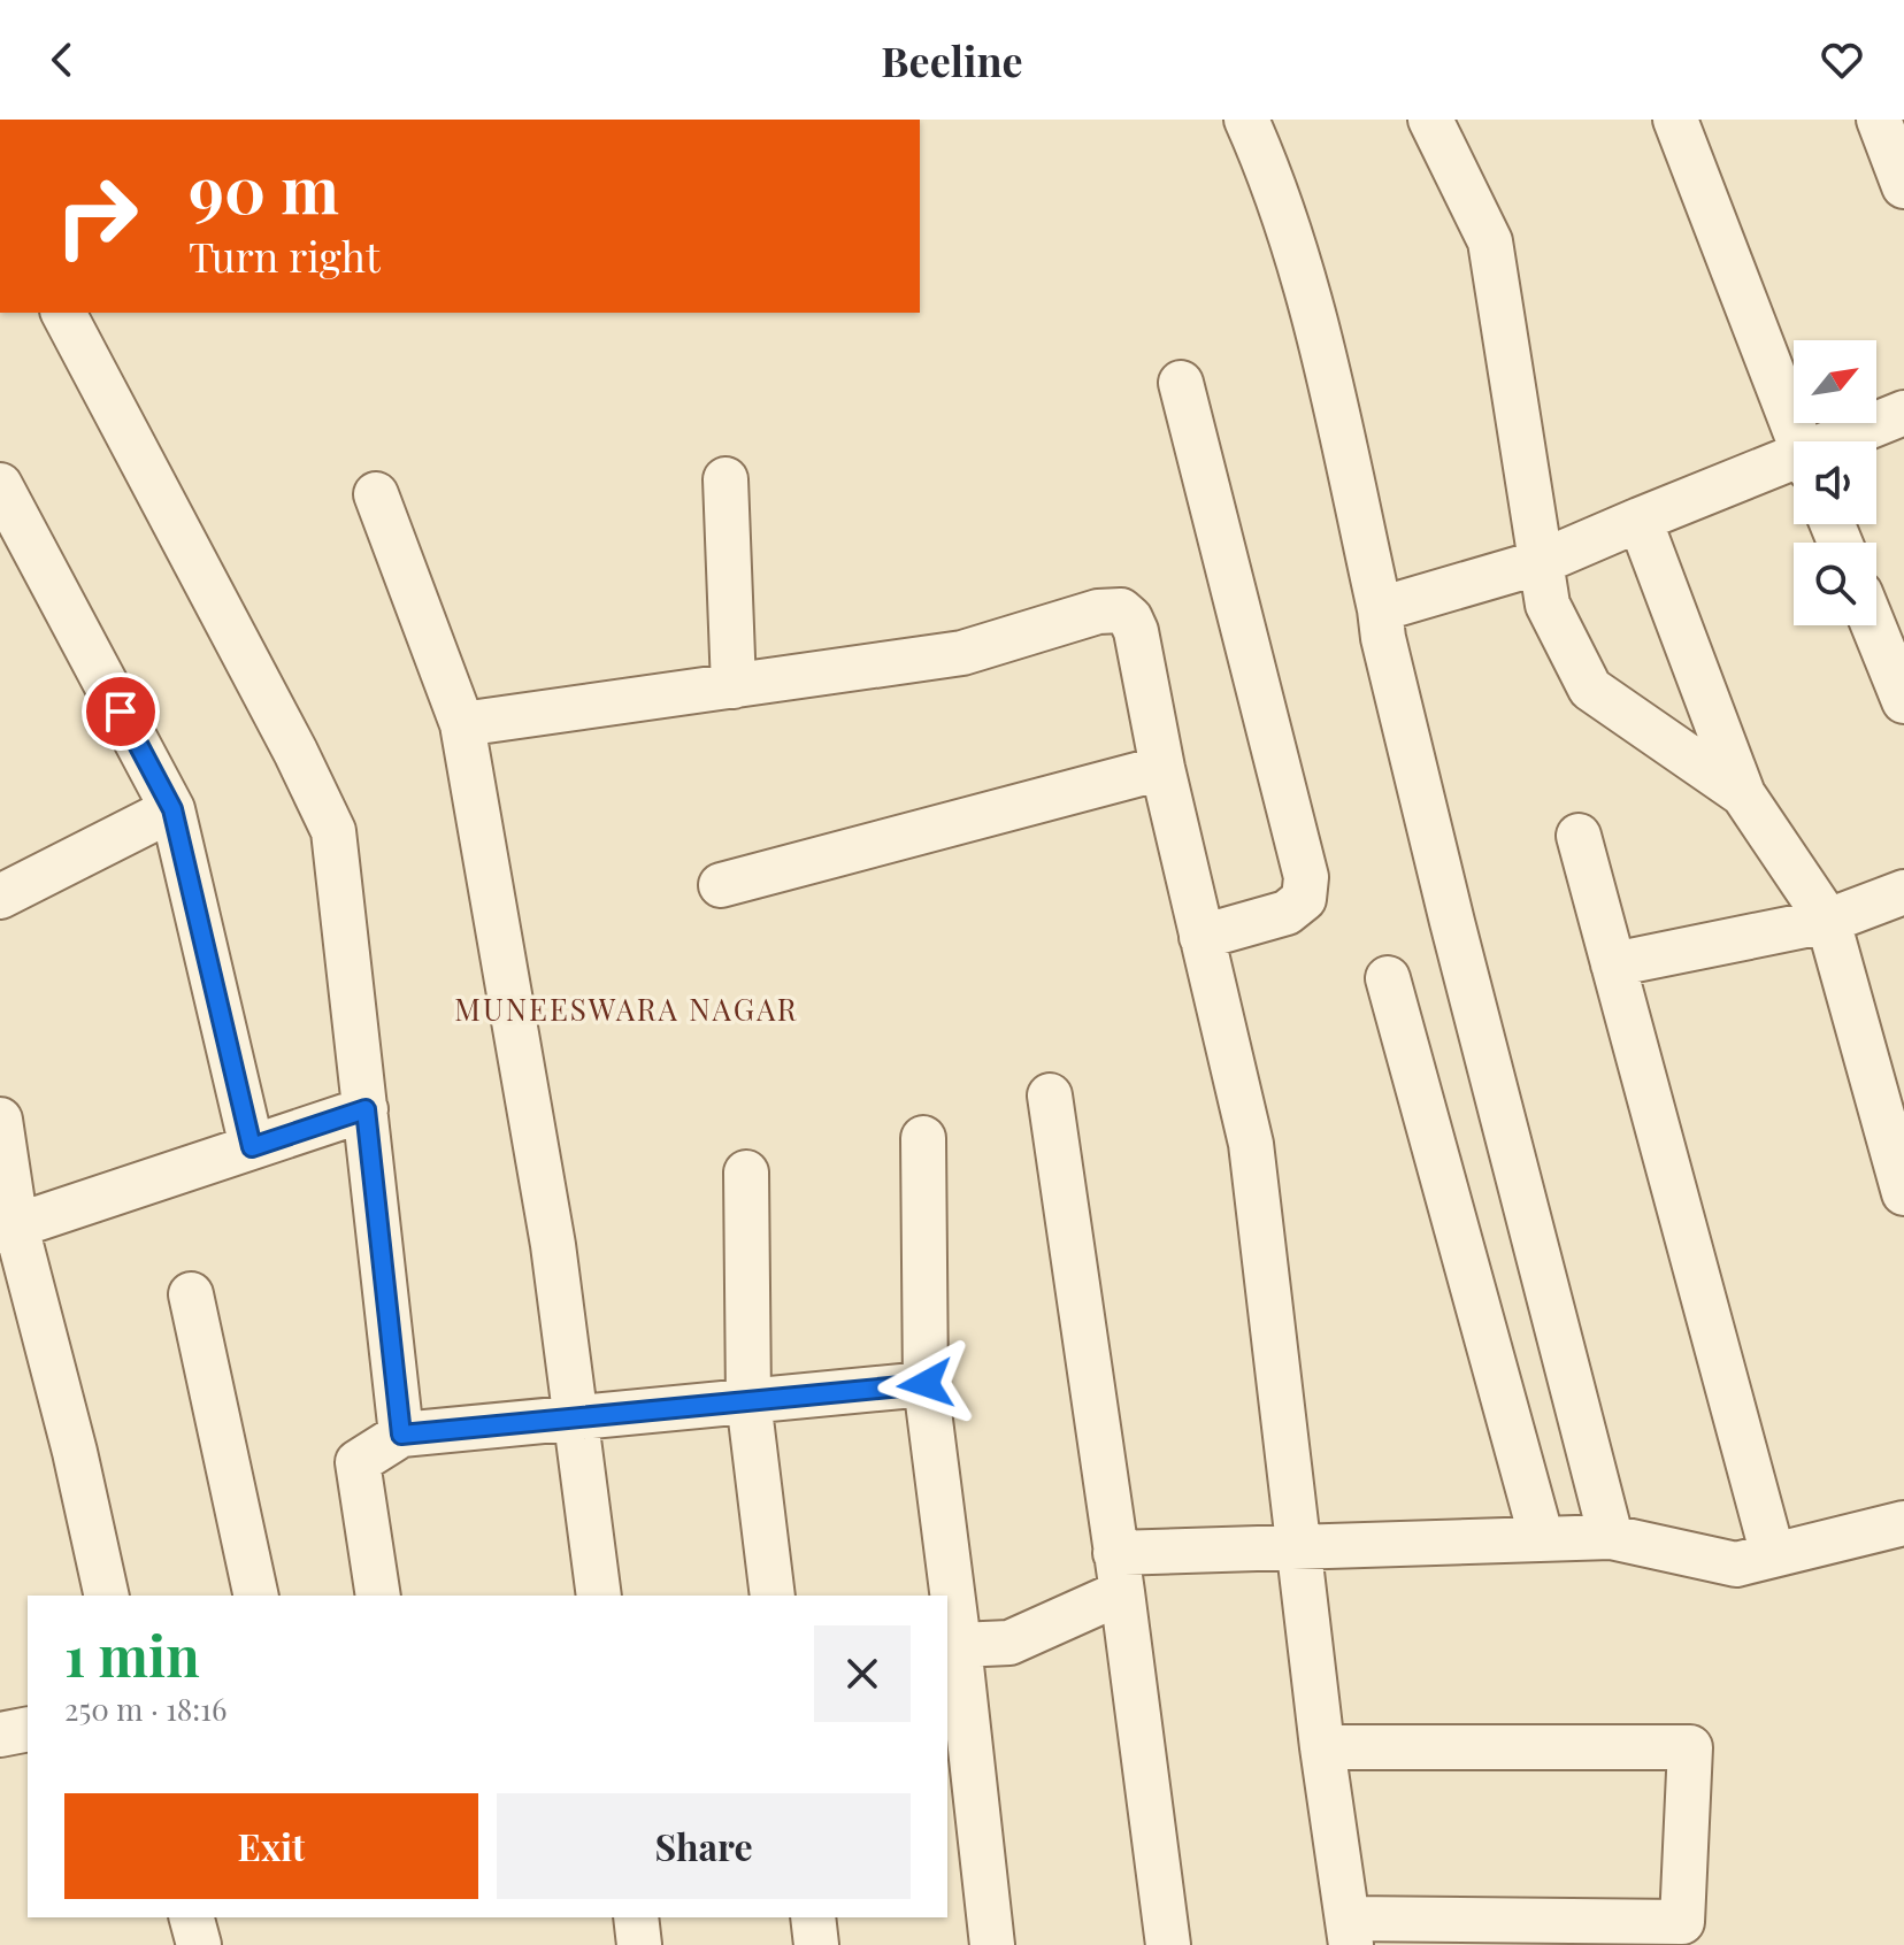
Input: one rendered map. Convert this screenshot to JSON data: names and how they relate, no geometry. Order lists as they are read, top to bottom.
{
  "districts": ["MUNEESWARA NAGAR"],
  "north": "top right",
  "page": {
    "header": "Beeline",
    "turn": ["90 m", "Turn right"],
    "heading": ["1 min", "250 m · 18:16"],
    "buttons": ["Exit", "Share"]
  }
}
